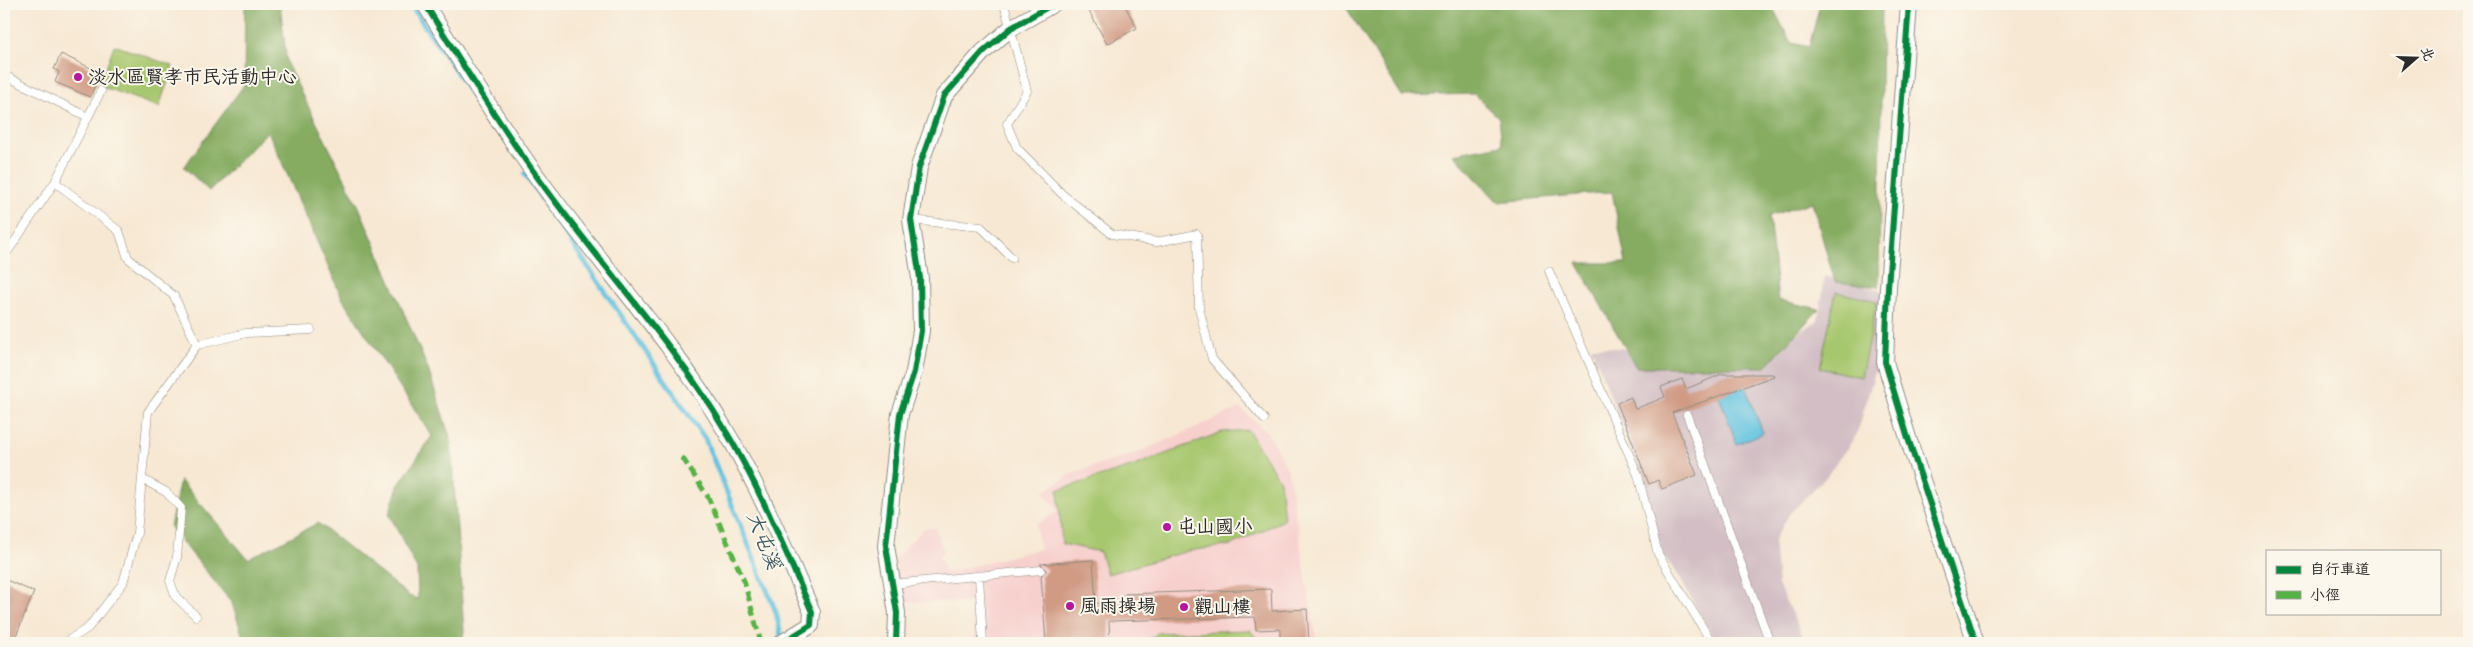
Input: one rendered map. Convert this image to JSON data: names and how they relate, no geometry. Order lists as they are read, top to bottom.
{
  "water": ["大屯溪"],
  "places": [
    "淡水區賢孝市民活動中心",
    "屯山國小",
    "風雨操場",
    "觀山樓"
  ],
  "legend": ["自行車道", "小徑"],
  "north": "right"
}
